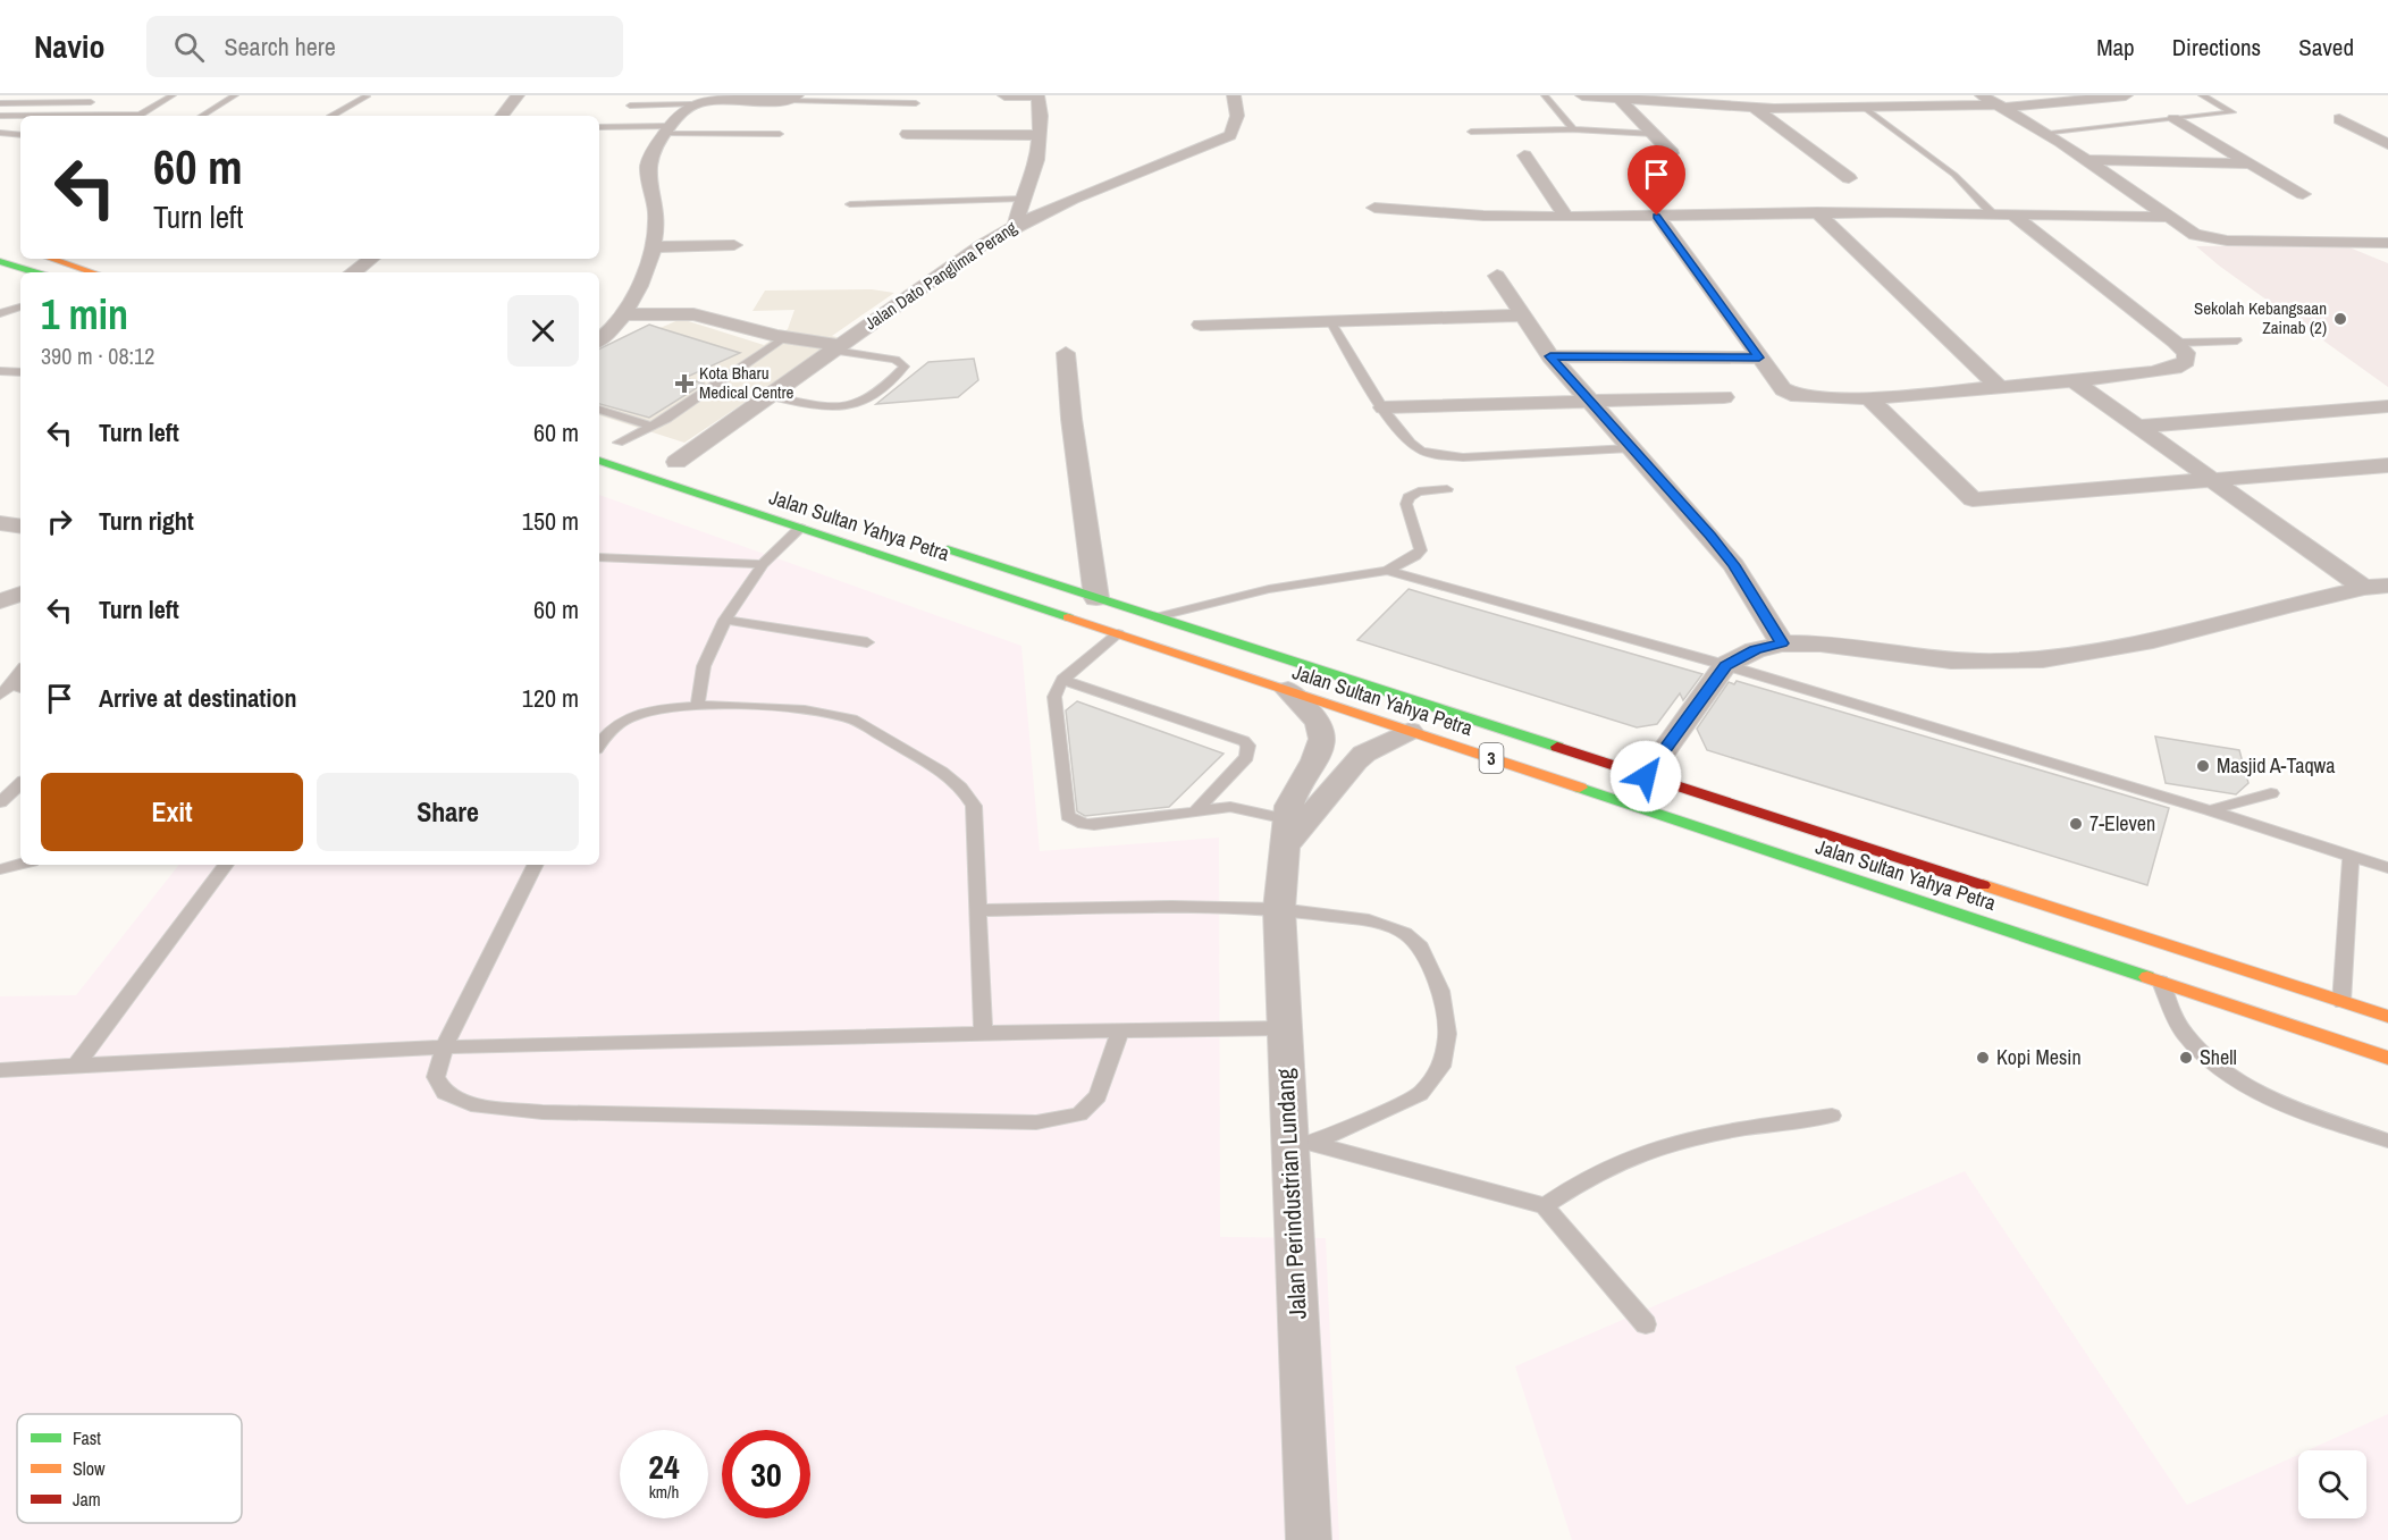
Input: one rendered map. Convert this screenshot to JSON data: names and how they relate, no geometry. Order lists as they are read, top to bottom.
{
  "streets": {
    "highway": ["Jalan Sultan Yahya Petra", "3"],
    "street": ["Jalan Dato Panglima Perang", "Jalan Perindustrian Lundang"]
  },
  "crossings": [
    ["Jalan Sultan Yahya Petra", "Jalan Perindustrian Lundang"]
  ],
  "places": {
    "other": [
      "Sekolah Kebangsaan Zainab (2)",
      "Masjid A-Taqwa",
      "7-Eleven",
      "Kopi Mesin",
      "Shell"
    ],
    "health": ["Kota Bharu Medical Centre"]
  },
  "legend": ["Fast", "Slow", "Jam"],
  "page": {
    "header": "Navio",
    "search": "Search here",
    "nav": ["Map", "Directions", "Saved"],
    "turn": ["60 m", "Turn left"],
    "heading": ["1 min", "390 m · 08:12"],
    "list": [
      {
        "name": "Turn left",
        "value": "60 m"
      },
      {
        "name": "Turn right",
        "value": "150 m"
      },
      {
        "name": "Turn left",
        "value": "60 m"
      },
      {
        "name": "Arrive at destination",
        "value": "120 m"
      }
    ],
    "buttons": ["Exit", "Share"],
    "speed": "24 km/h",
    "limit": "30"
  }
}
